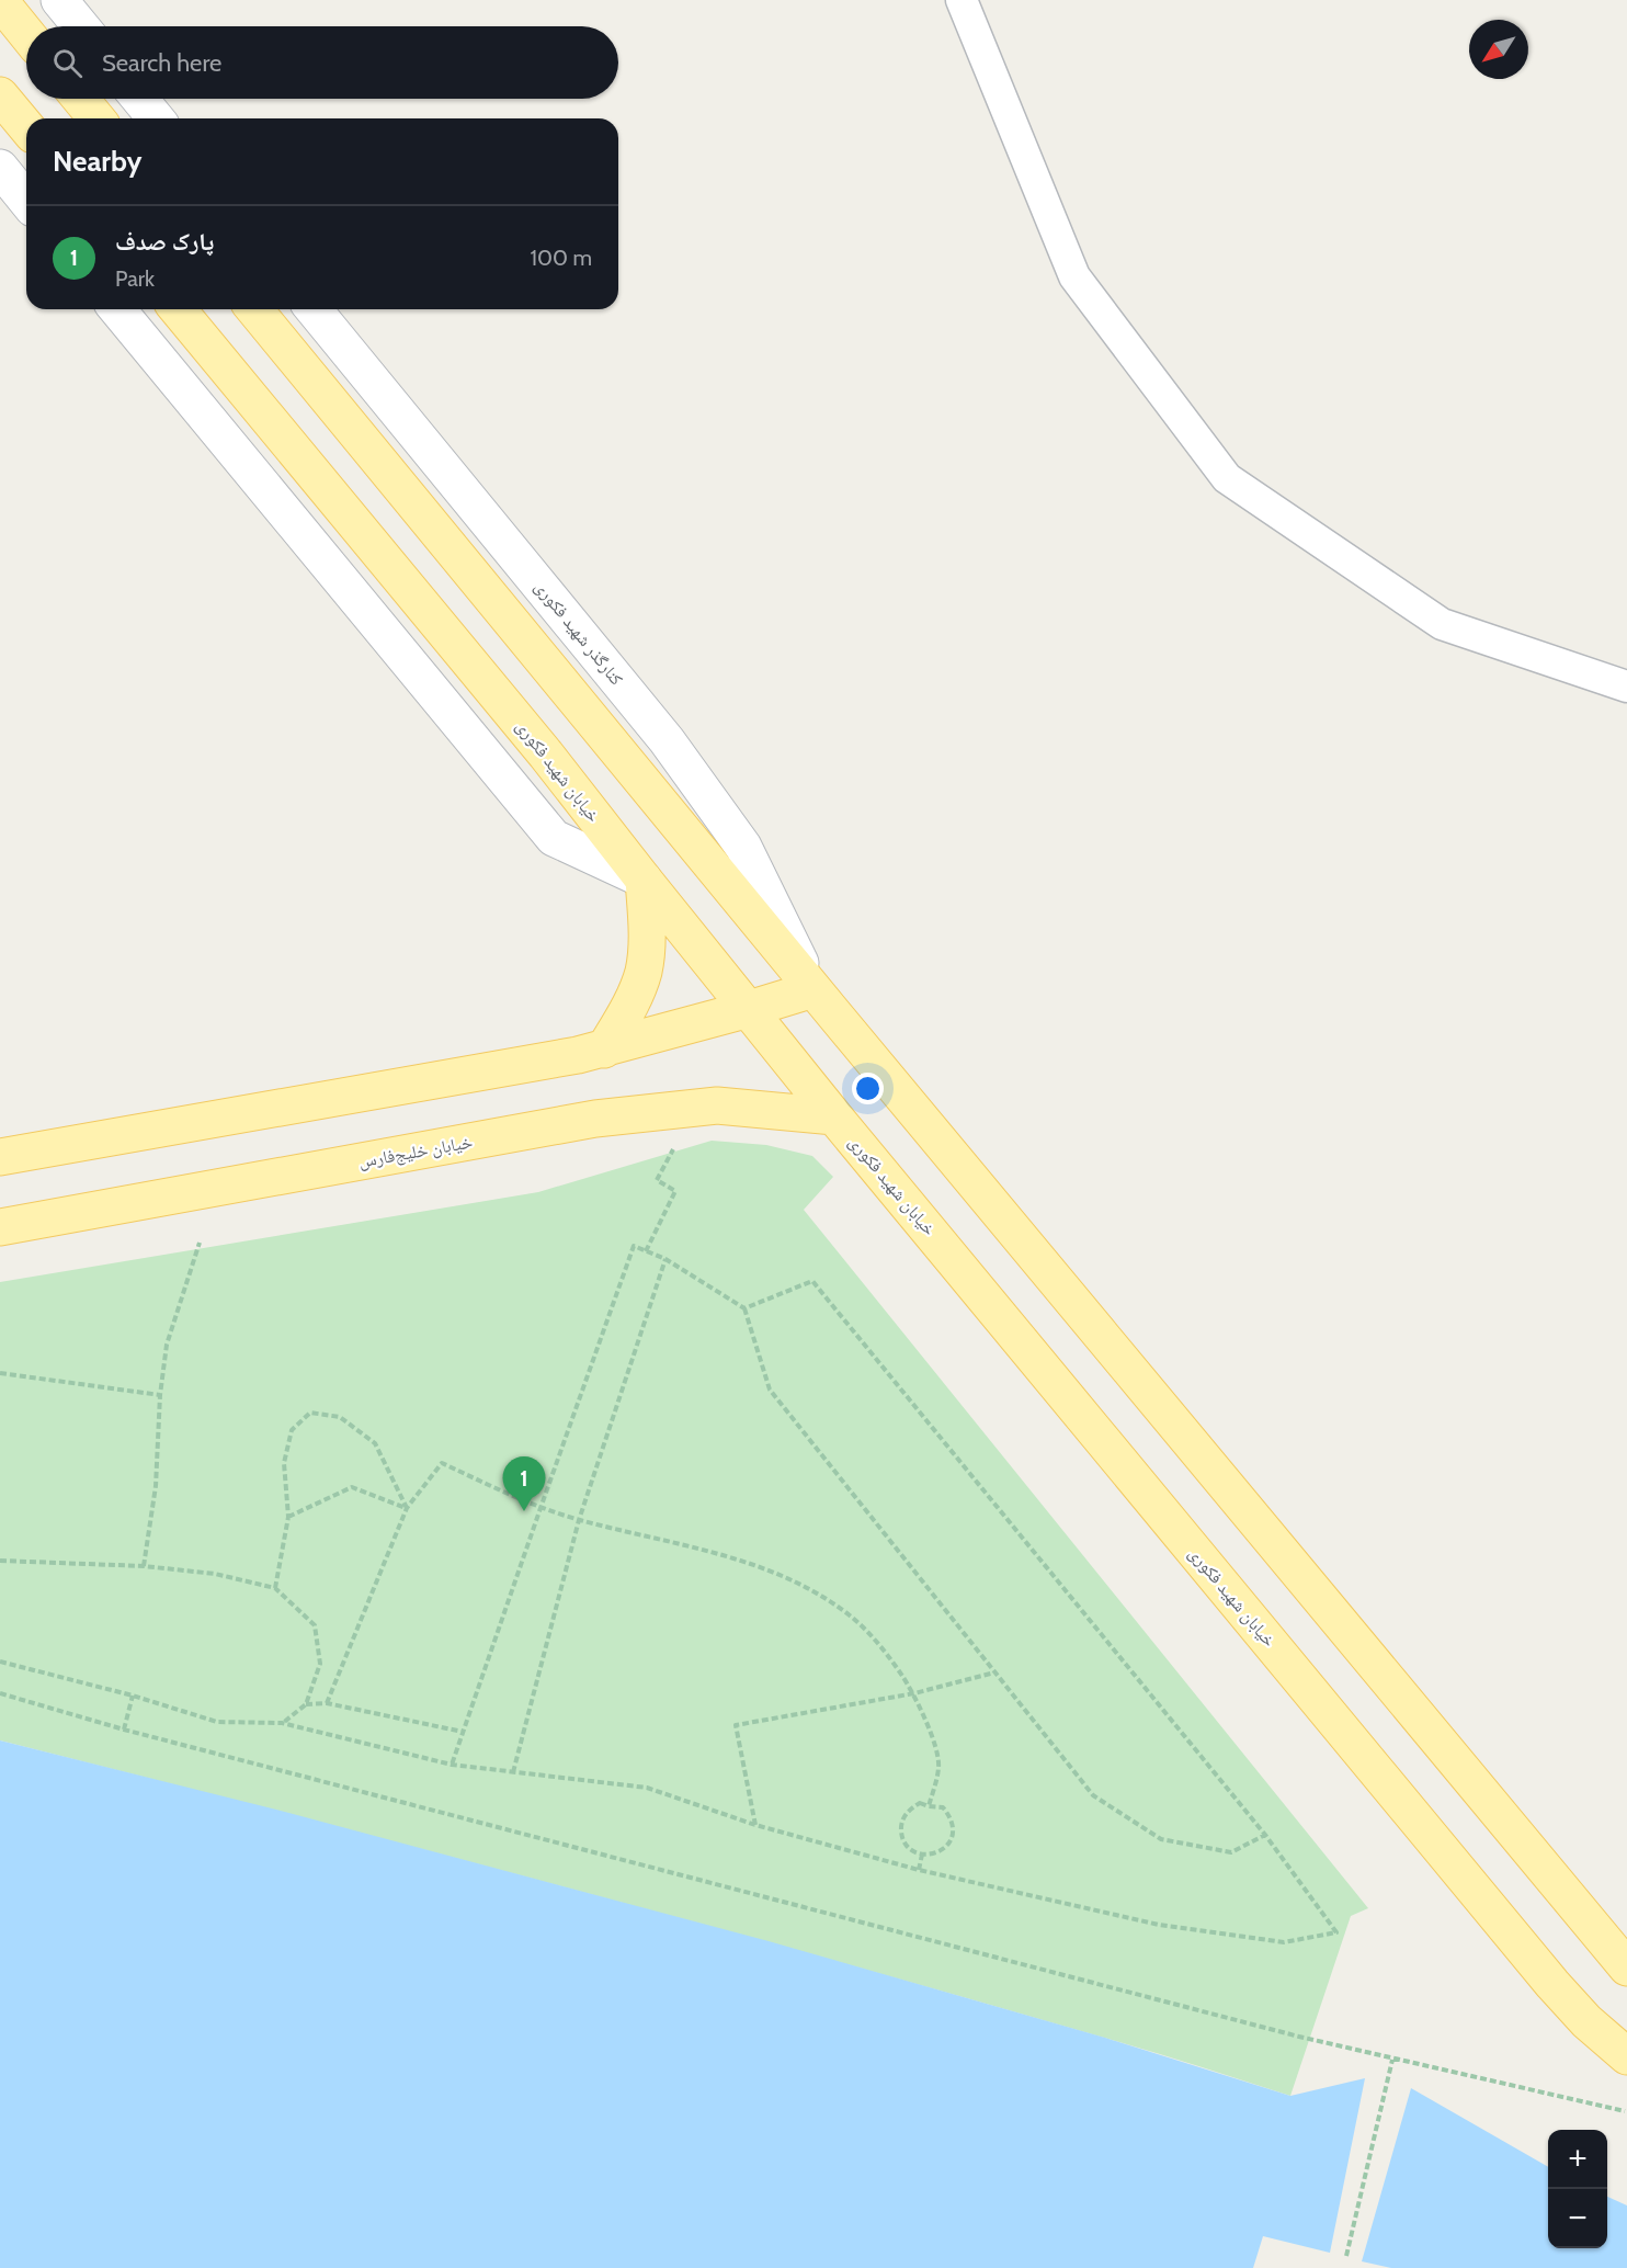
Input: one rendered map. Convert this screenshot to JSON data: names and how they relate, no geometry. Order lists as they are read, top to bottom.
{
  "streets": {
    "main road": ["خیابان شهید فکوری", "خیابان خلیج‌فارس"],
    "street": ["کنارگذر شهید فکوری"]
  },
  "crossings": [
    ["خیابان شهید فکوری", "خیابان خلیج‌فارس"]
  ],
  "north": "bottom left",
  "page": {
    "search": "Search here",
    "heading": "Nearby",
    "list": [
      {
        "mark": "1",
        "name": "پارک صدف",
        "note": "Park",
        "value": "100 m"
      }
    ],
    "pins": "1",
    "map_buttons": ["+", "−"]
  }
}
